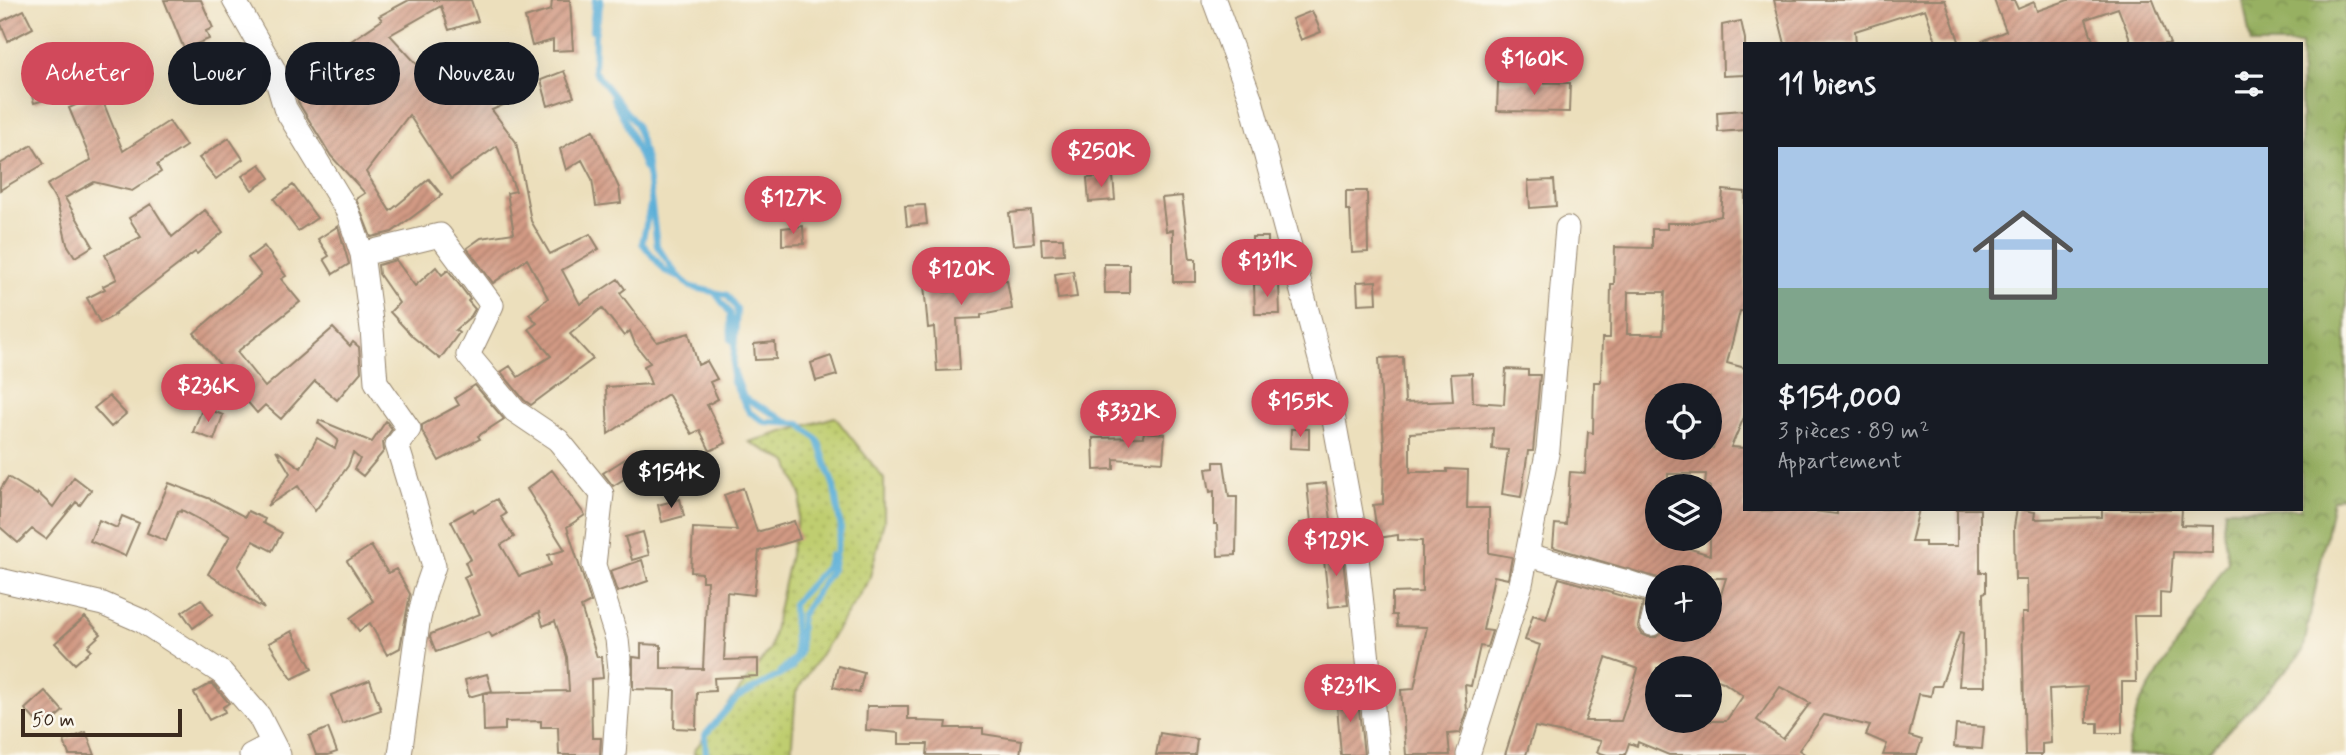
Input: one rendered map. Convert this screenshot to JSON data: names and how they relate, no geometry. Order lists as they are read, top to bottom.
{
  "scale_bar": "50 m",
  "page": {
    "price": [
      "$160K",
      "$250K",
      "$127K",
      "$131K",
      "$120K",
      "$236K",
      "$155K",
      "$332K",
      "$154K",
      "$129K",
      "$231K"
    ],
    "chip": [
      "Acheter",
      "Louer",
      "Filtres",
      "Nouveau"
    ],
    "heading": "11 biens",
    "list": [
      {
        "name": "$154,000",
        "note": "3 pièces · 89 m² · Appartement"
      }
    ],
    "map_buttons": ["+", "−"],
    "scale": "50 m"
  }
}
